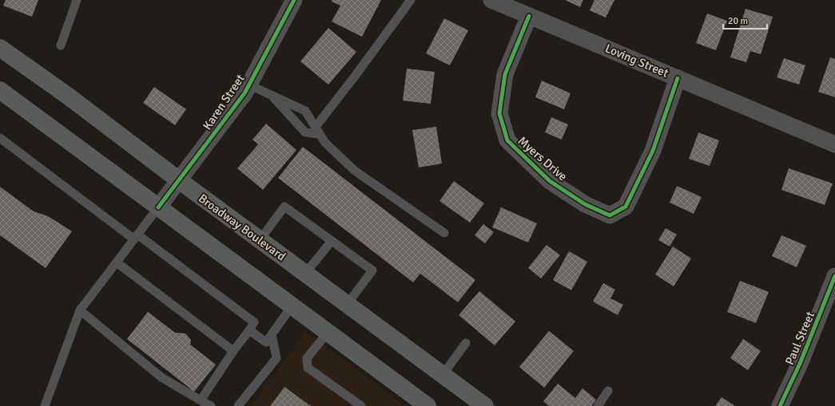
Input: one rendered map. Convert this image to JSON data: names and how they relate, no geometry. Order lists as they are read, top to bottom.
{
  "streets": {
    "main road": ["Broadway Boulevard"],
    "street": [
      "Loving Street",
      "Karen Street",
      "Myers Drive",
      "Paul Street"
    ]
  },
  "crossings": [
    ["Loving Street", "Myers Drive"],
    ["Karen Street", "Broadway Boulevard"]
  ],
  "scale_bar": "20 m"
}
